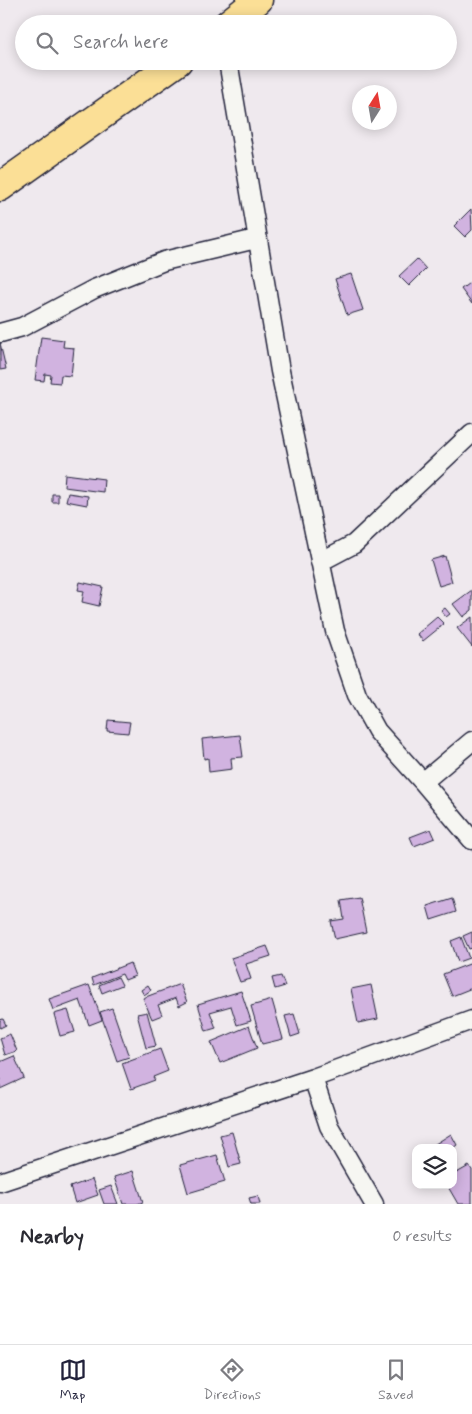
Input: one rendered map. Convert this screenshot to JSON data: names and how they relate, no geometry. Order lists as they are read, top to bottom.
{
  "north": "top",
  "page": {
    "search": "Search here",
    "heading": ["Nearby", "0 results"],
    "nav": ["Map", "Directions", "Saved"]
  }
}
